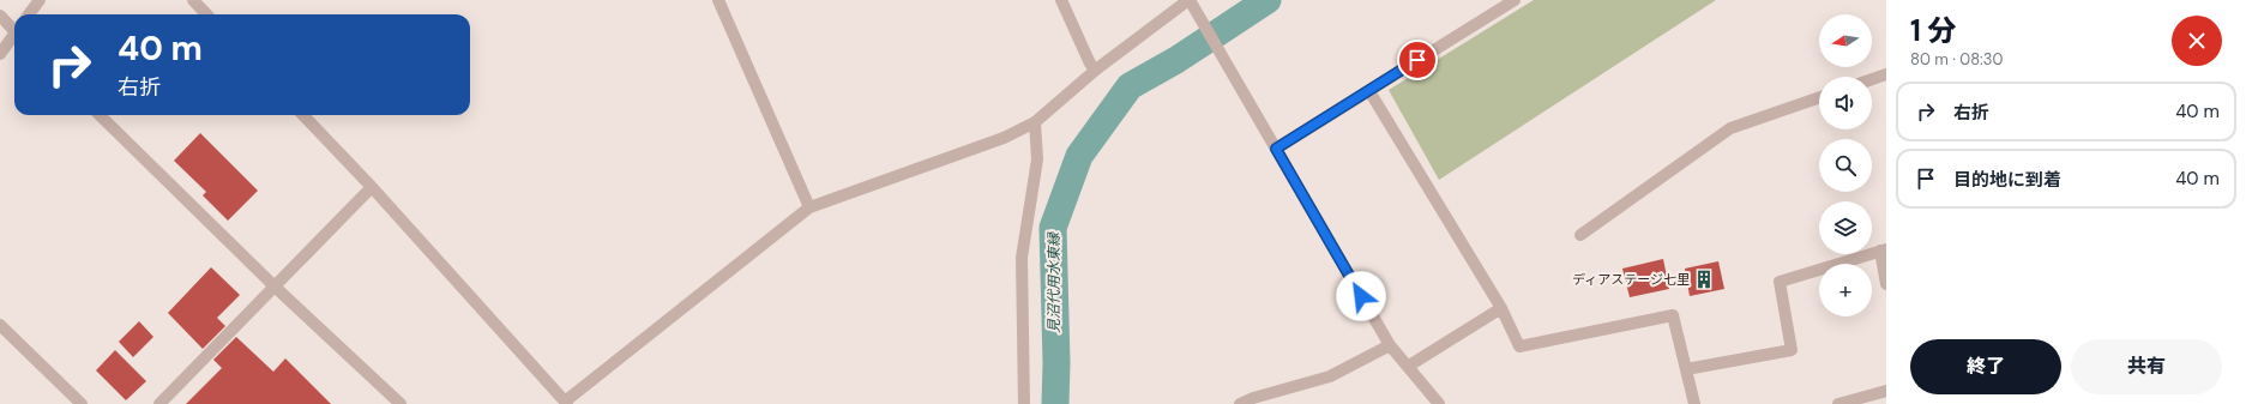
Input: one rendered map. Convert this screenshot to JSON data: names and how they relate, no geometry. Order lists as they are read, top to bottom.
{
  "water": ["見沼代用水東縁"],
  "places": {
    "building": ["ディアステージ七里"]
  },
  "north": "left",
  "page": {
    "heading": ["1 分", "80 m · 08:30"],
    "map_buttons": "+",
    "turn": ["40 m", "右折"],
    "list": [
      {
        "name": "右折",
        "value": "40 m"
      },
      {
        "name": "目的地に到着",
        "value": "40 m"
      }
    ],
    "buttons": ["終了", "共有"]
  }
}
